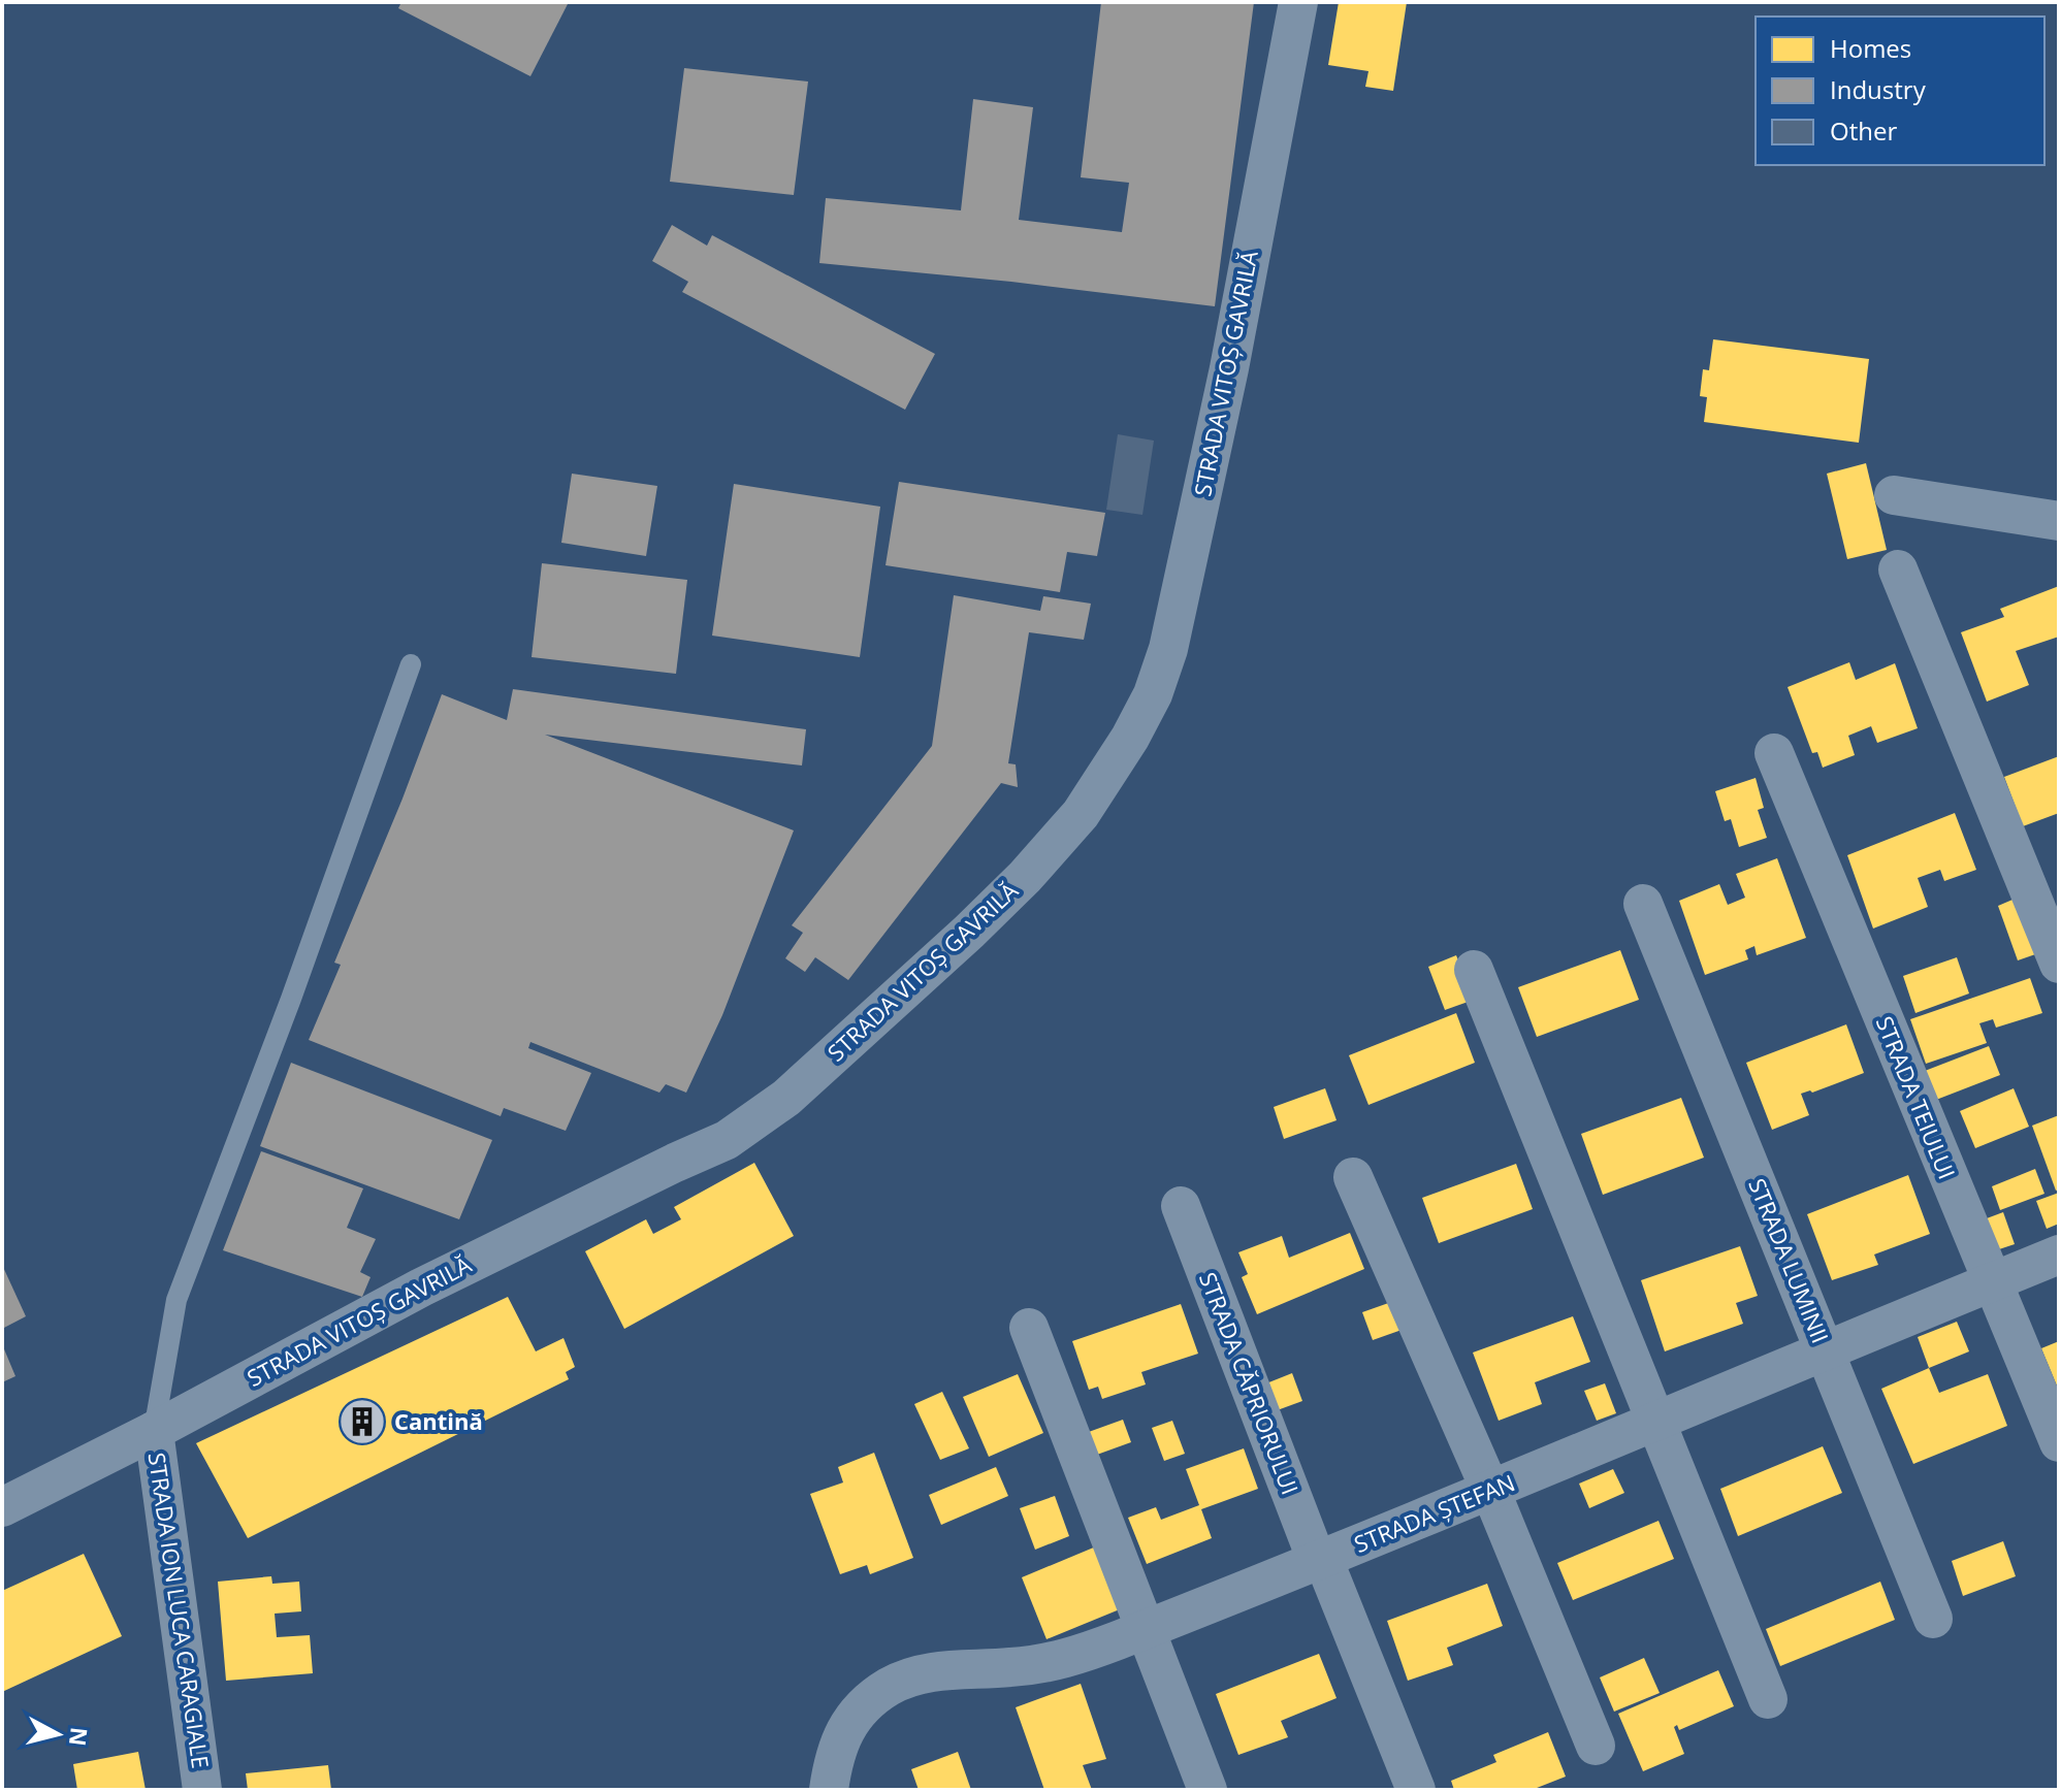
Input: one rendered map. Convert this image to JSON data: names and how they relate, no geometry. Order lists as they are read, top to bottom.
{
  "streets": {
    "street": [
      "STRADA VITOȘ GAVRILĂ",
      "STRADA TEIULUI",
      "STRADA LUMINII",
      "STRADA CĂPRIORULUI",
      "STRADA ȘTEFAN",
      "STRADA ION LUCA CARAGIALE"
    ]
  },
  "crossings": [
    ["STRADA VITOȘ GAVRILĂ", "STRADA ION LUCA CARAGIALE"],
    ["STRADA TEIULUI", "STRADA ȘTEFAN"],
    ["STRADA LUMINII", "STRADA ȘTEFAN"],
    ["STRADA CĂPRIORULUI", "STRADA ȘTEFAN"]
  ],
  "places": {
    "building": ["Cantină"]
  },
  "legend": ["Homes", "Industry", "Other"],
  "north": "right"
}
